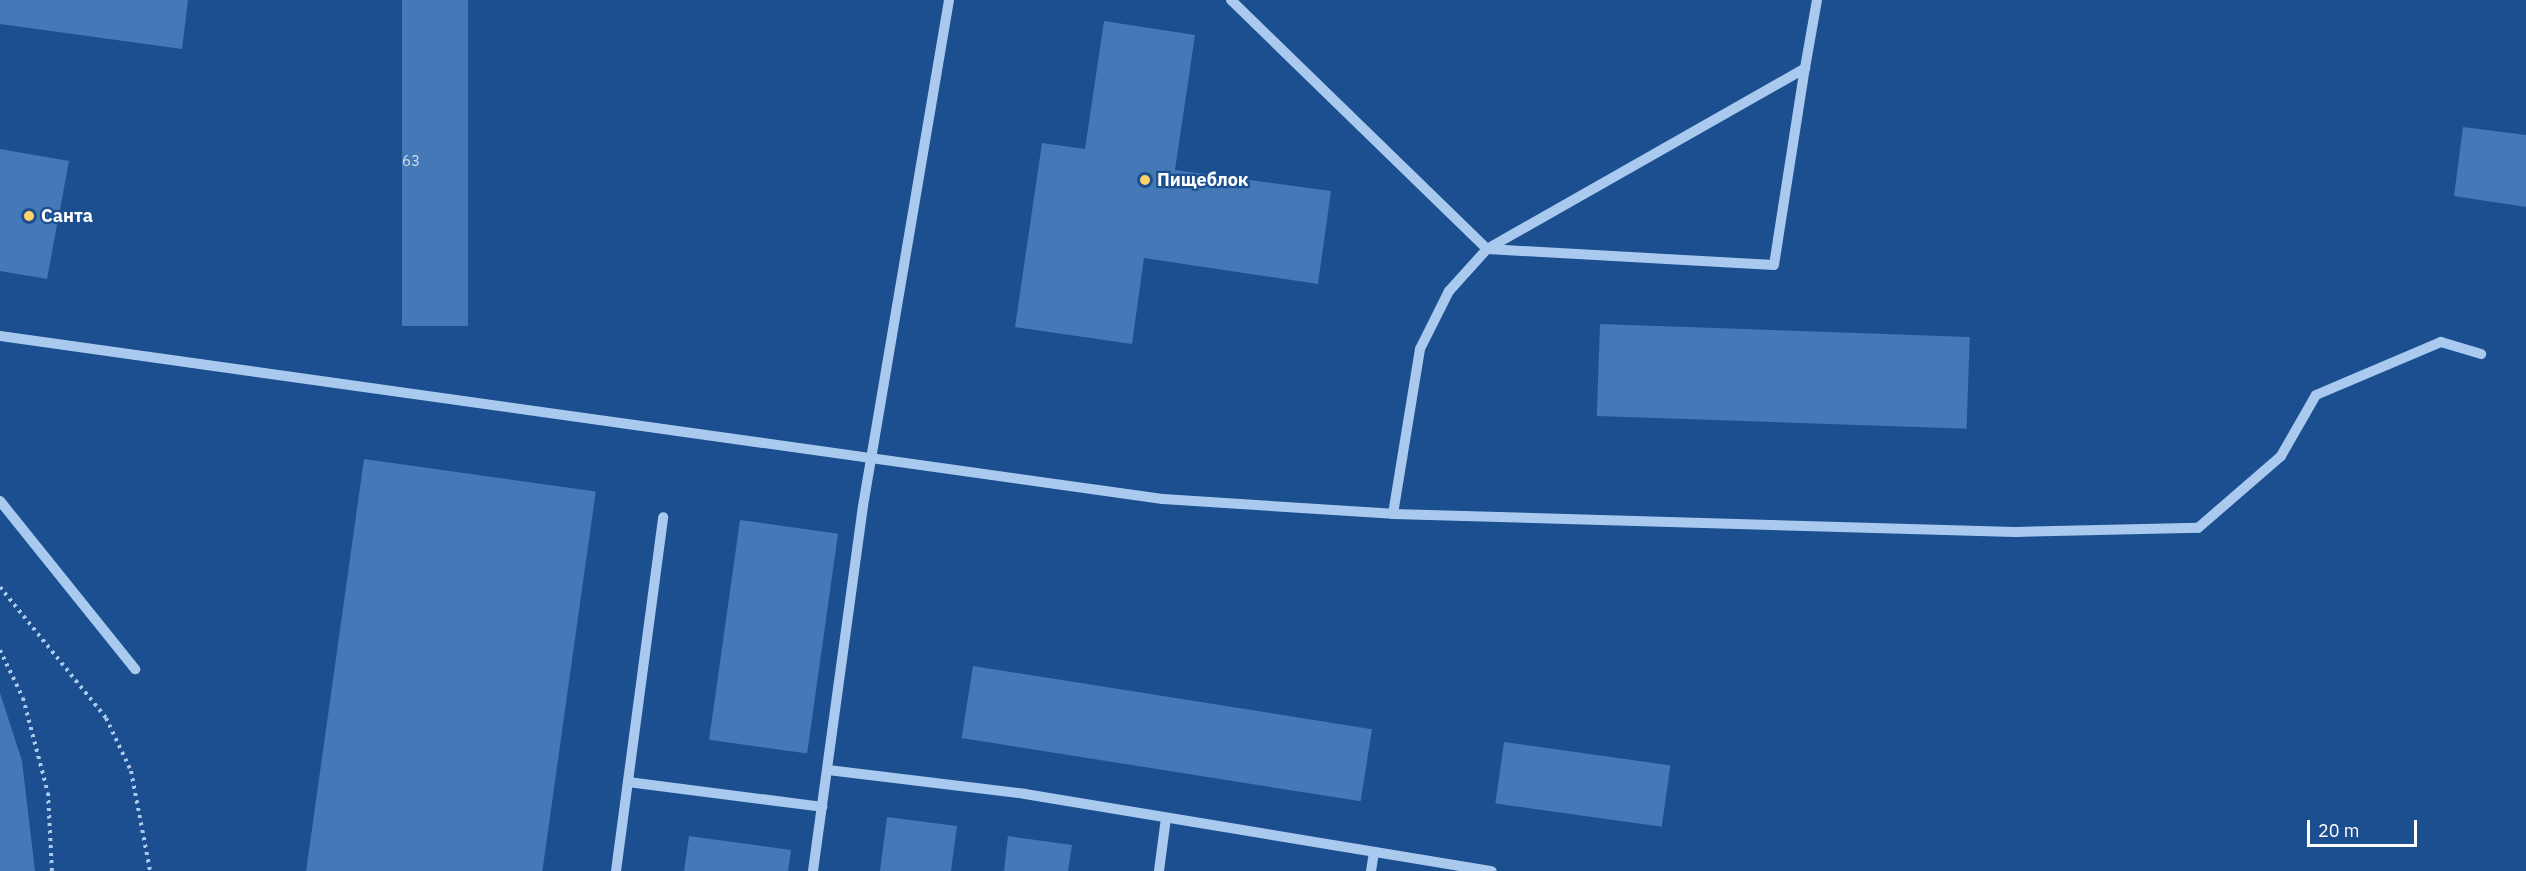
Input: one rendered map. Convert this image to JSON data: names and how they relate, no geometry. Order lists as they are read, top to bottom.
{
  "places": ["Пищеблок", "Санта"],
  "house_numbers": ["63"],
  "scale_bar": "20 m"
}
